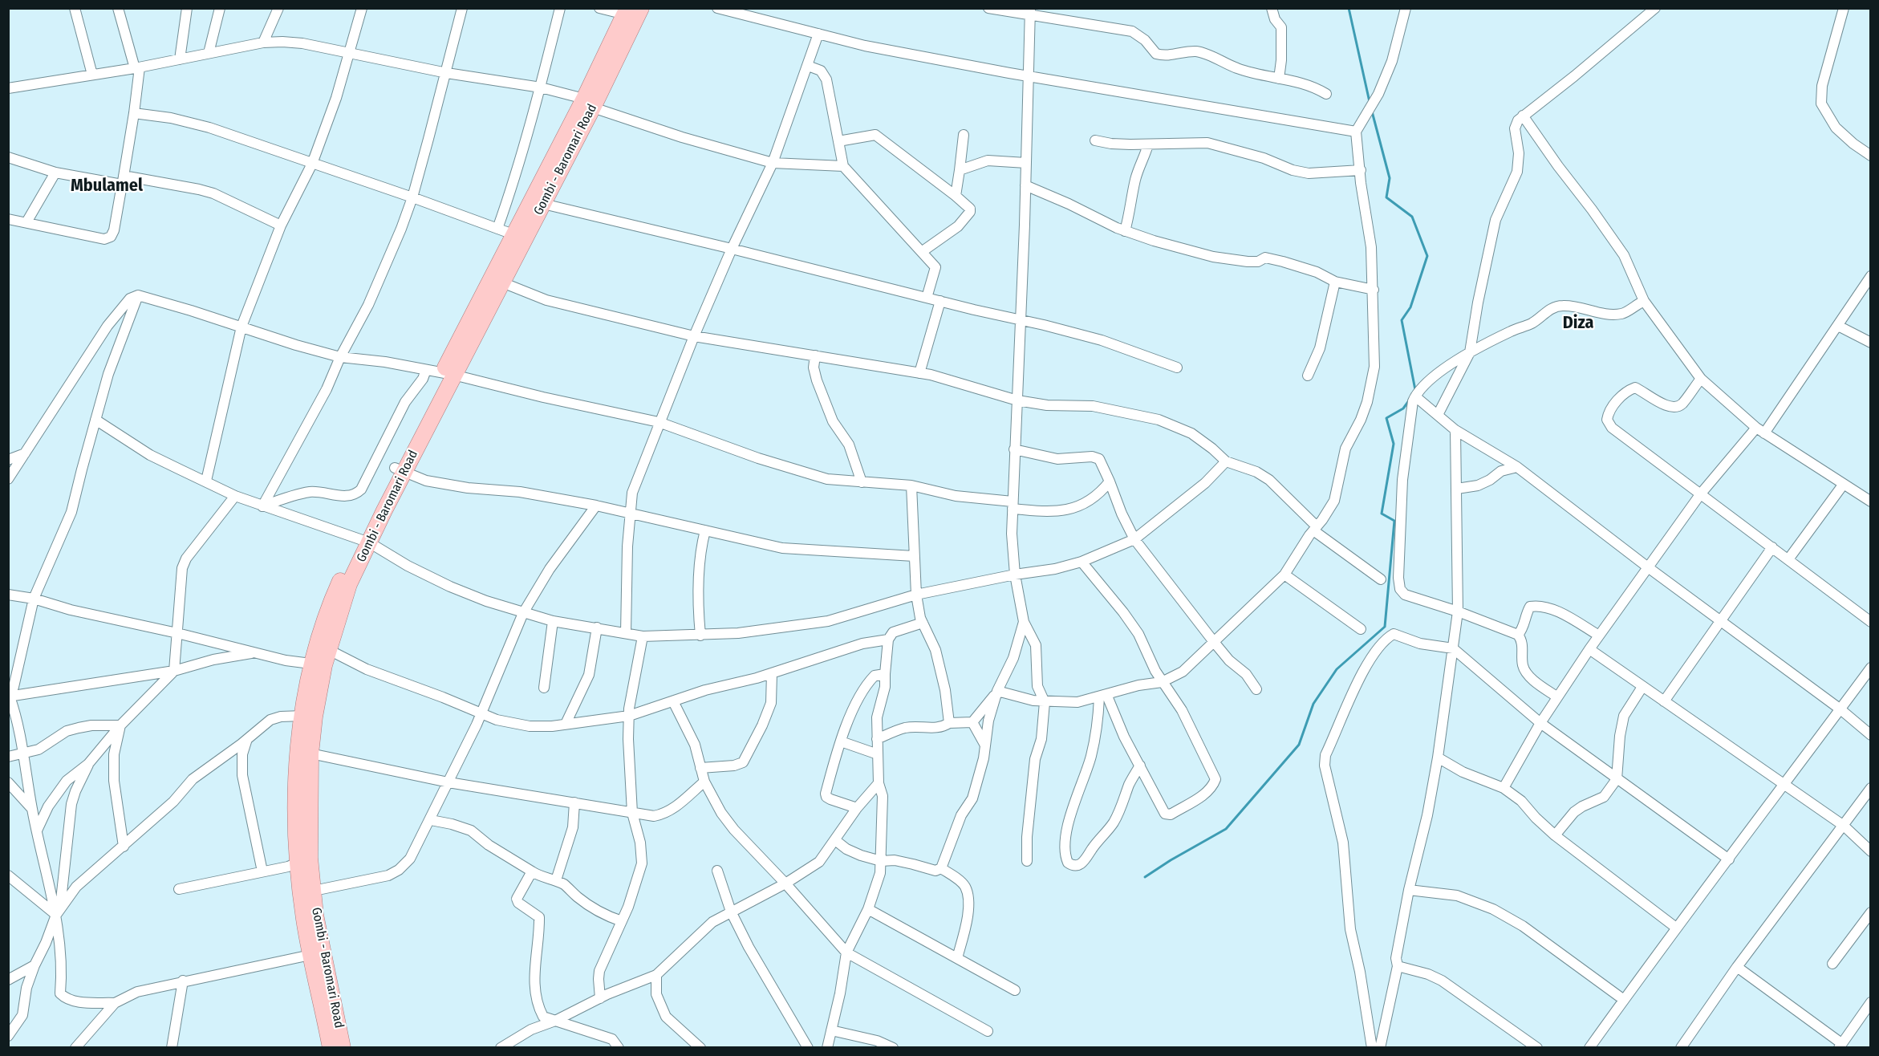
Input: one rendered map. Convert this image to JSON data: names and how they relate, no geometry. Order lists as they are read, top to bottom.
{
  "streets": {
    "main road": ["Gombi - Baromari Road"]
  },
  "districts": ["Mbulamel", "Diza"]
}
